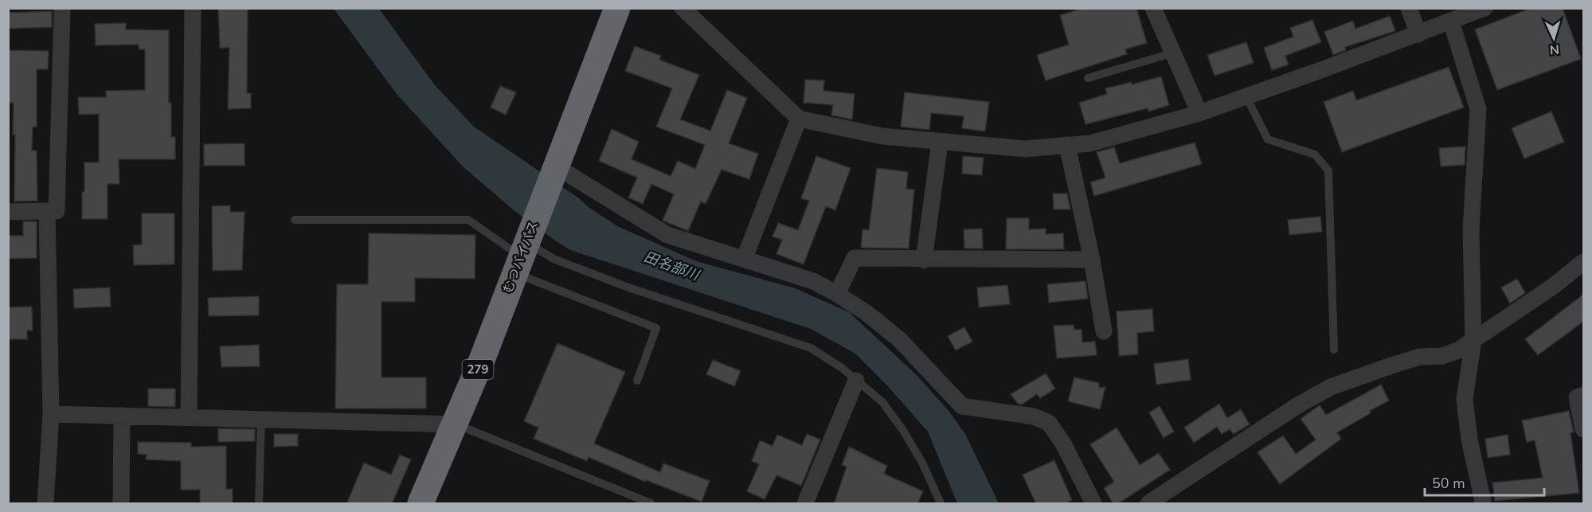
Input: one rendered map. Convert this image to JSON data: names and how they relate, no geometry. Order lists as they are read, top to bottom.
{
  "streets": {
    "highway": ["むつバイパス", "279"]
  },
  "water": ["田名部川"],
  "scale_bar": "50 m",
  "north": "bottom"
}
